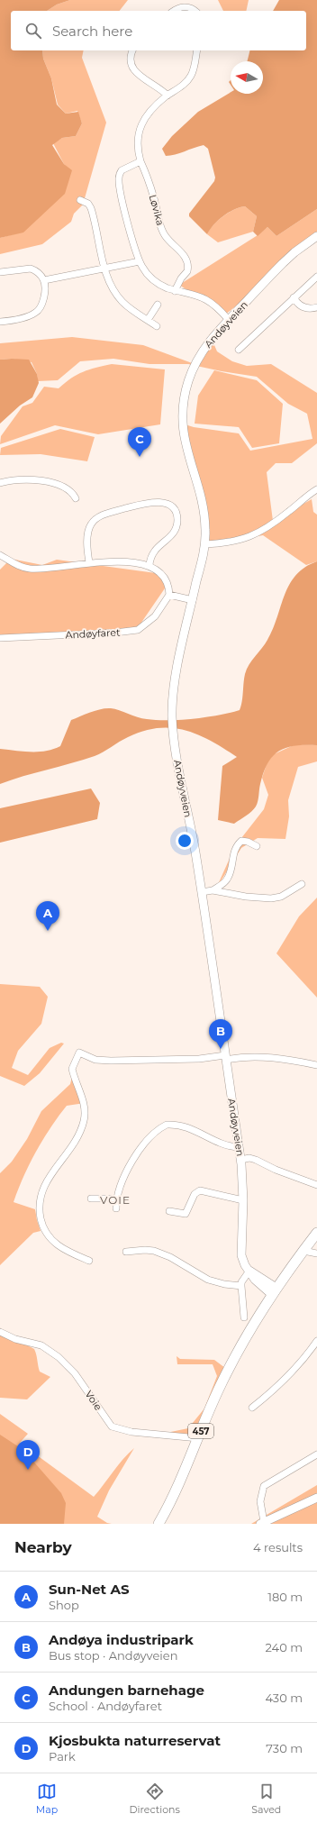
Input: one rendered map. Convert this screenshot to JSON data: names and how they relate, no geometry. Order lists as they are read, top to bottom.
{
  "streets": {
    "main road": ["457"],
    "street": [
      "Løvika",
      "Andøyveien",
      "Andøyfaret",
      "Voie"
    ]
  },
  "crossings": [
    ["Voie", "457"]
  ],
  "districts": ["VOIE"],
  "north": "left",
  "page": {
    "search": "Search here",
    "pins": [
      "C",
      "A",
      "B",
      "D"
    ],
    "heading": ["Nearby", "4 results"],
    "list": [
      {
        "mark": "A",
        "name": "Sun-Net AS",
        "note": "Shop",
        "value": "180 m"
      },
      {
        "mark": "B",
        "name": "Andøya industripark",
        "note": "Bus stop · Andøyveien",
        "value": "240 m"
      },
      {
        "mark": "C",
        "name": "Andungen barnehage",
        "note": "School · Andøyfaret",
        "value": "430 m"
      },
      {
        "mark": "D",
        "name": "Kjosbukta naturreservat",
        "note": "Park",
        "value": "730 m"
      }
    ],
    "nav": ["Map", "Directions", "Saved"]
  }
}
